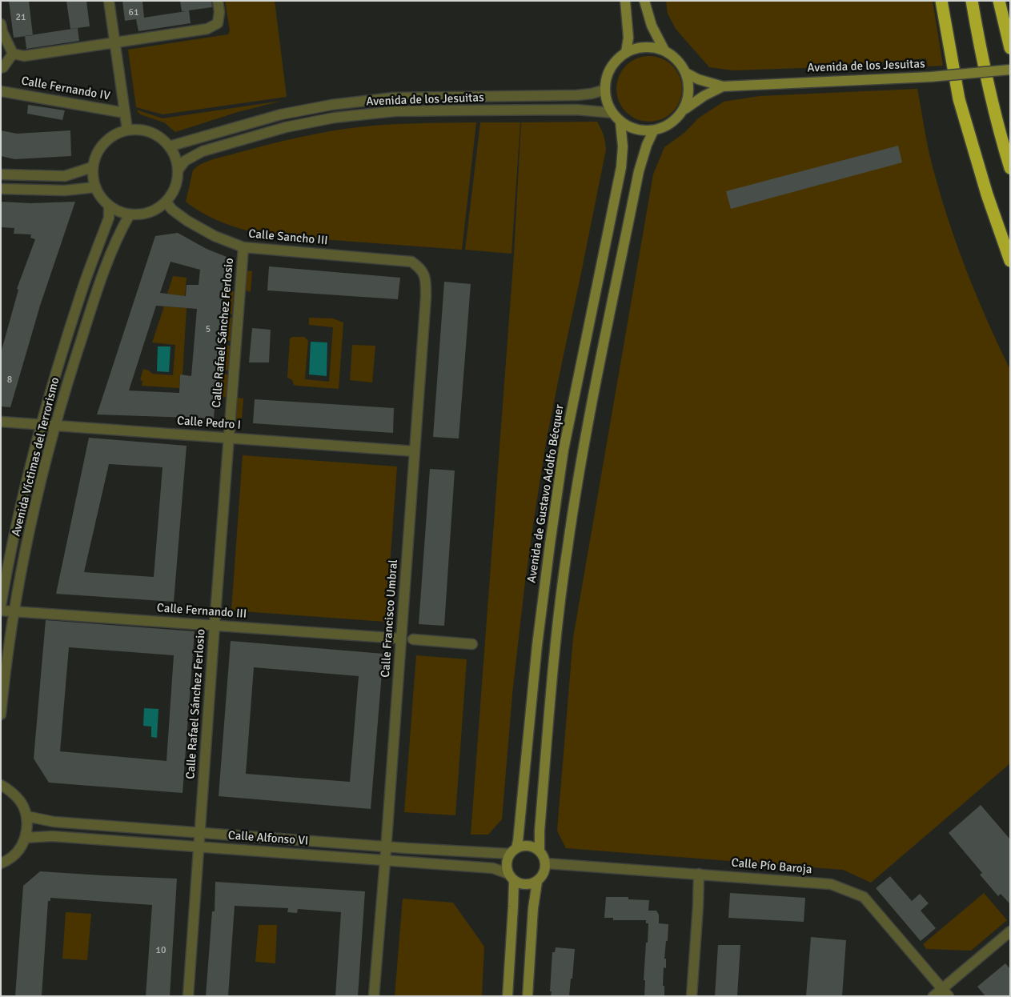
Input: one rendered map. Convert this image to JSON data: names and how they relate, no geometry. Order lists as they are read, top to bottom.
{
  "streets": {
    "street": [
      "Avenida de los Jesuitas",
      "Calle Fernando IV",
      "Calle Sancho III",
      "Calle Rafael Sánchez Ferlosio",
      "Calle Pedro I",
      "Avenida Víctimas del Terrorismo",
      "Avenida de Gustavo Adolfo Bécquer",
      "Calle Fernando III",
      "Calle Francisco Umbral",
      "Calle Alfonso VI",
      "Calle Pío Baroja"
    ]
  },
  "crossings": [
    ["Avenida de los Jesuitas", "Calle Sancho III"],
    ["Avenida de los Jesuitas", "Avenida Víctimas del Terrorismo"],
    ["Avenida de los Jesuitas", "Avenida de Gustavo Adolfo Bécquer"],
    ["Calle Sancho III", "Calle Rafael Sánchez Ferlosio"],
    ["Calle Sancho III", "Avenida Víctimas del Terrorismo"],
    ["Calle Sancho III", "Calle Francisco Umbral"],
    ["Calle Rafael Sánchez Ferlosio", "Calle Pedro I"],
    ["Calle Rafael Sánchez Ferlosio", "Calle Fernando III"],
    ["Calle Rafael Sánchez Ferlosio", "Calle Alfonso VI"],
    ["Calle Pedro I", "Avenida Víctimas del Terrorismo"],
    ["Calle Pedro I", "Calle Francisco Umbral"],
    ["Avenida Víctimas del Terrorismo", "Calle Fernando III"],
    ["Avenida de Gustavo Adolfo Bécquer", "Calle Alfonso VI"],
    ["Avenida de Gustavo Adolfo Bécquer", "Calle Pío Baroja"],
    ["Calle Fernando III", "Calle Francisco Umbral"],
    ["Calle Francisco Umbral", "Calle Alfonso VI"],
    ["Calle Alfonso VI", "Calle Pío Baroja"]
  ],
  "house_numbers": [
    "61",
    "21",
    "5",
    "8",
    "10"
  ]
}
